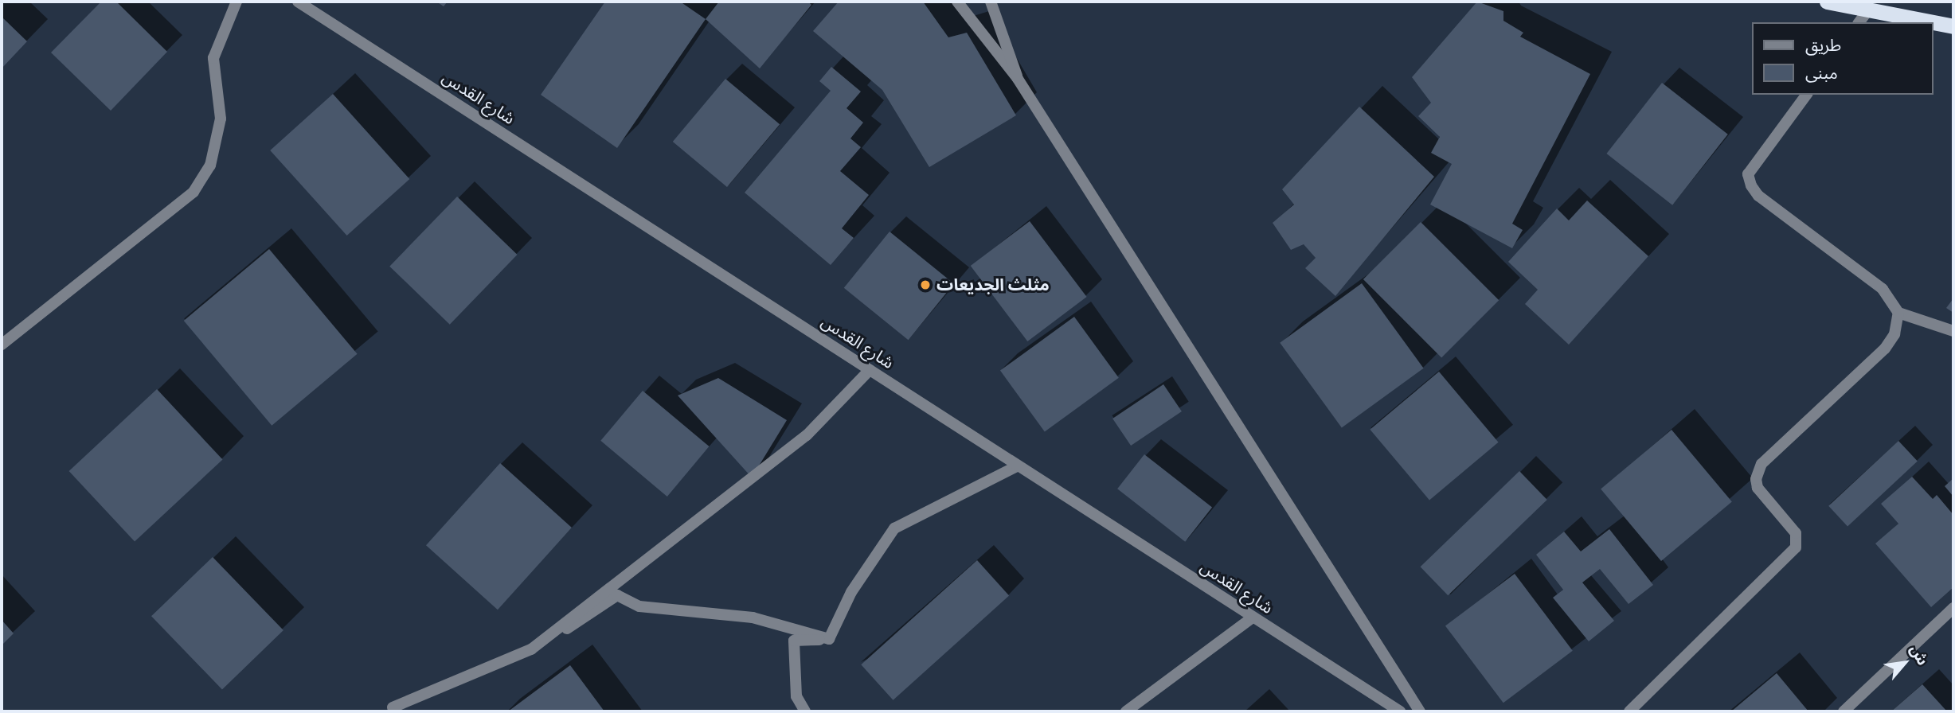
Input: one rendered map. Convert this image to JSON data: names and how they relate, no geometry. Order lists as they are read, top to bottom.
{
  "streets": {
    "street": ["شارع القدس"]
  },
  "places": ["مثلث الجديعات"],
  "legend": ["طريق", "مبنى"],
  "north": "top right"
}
